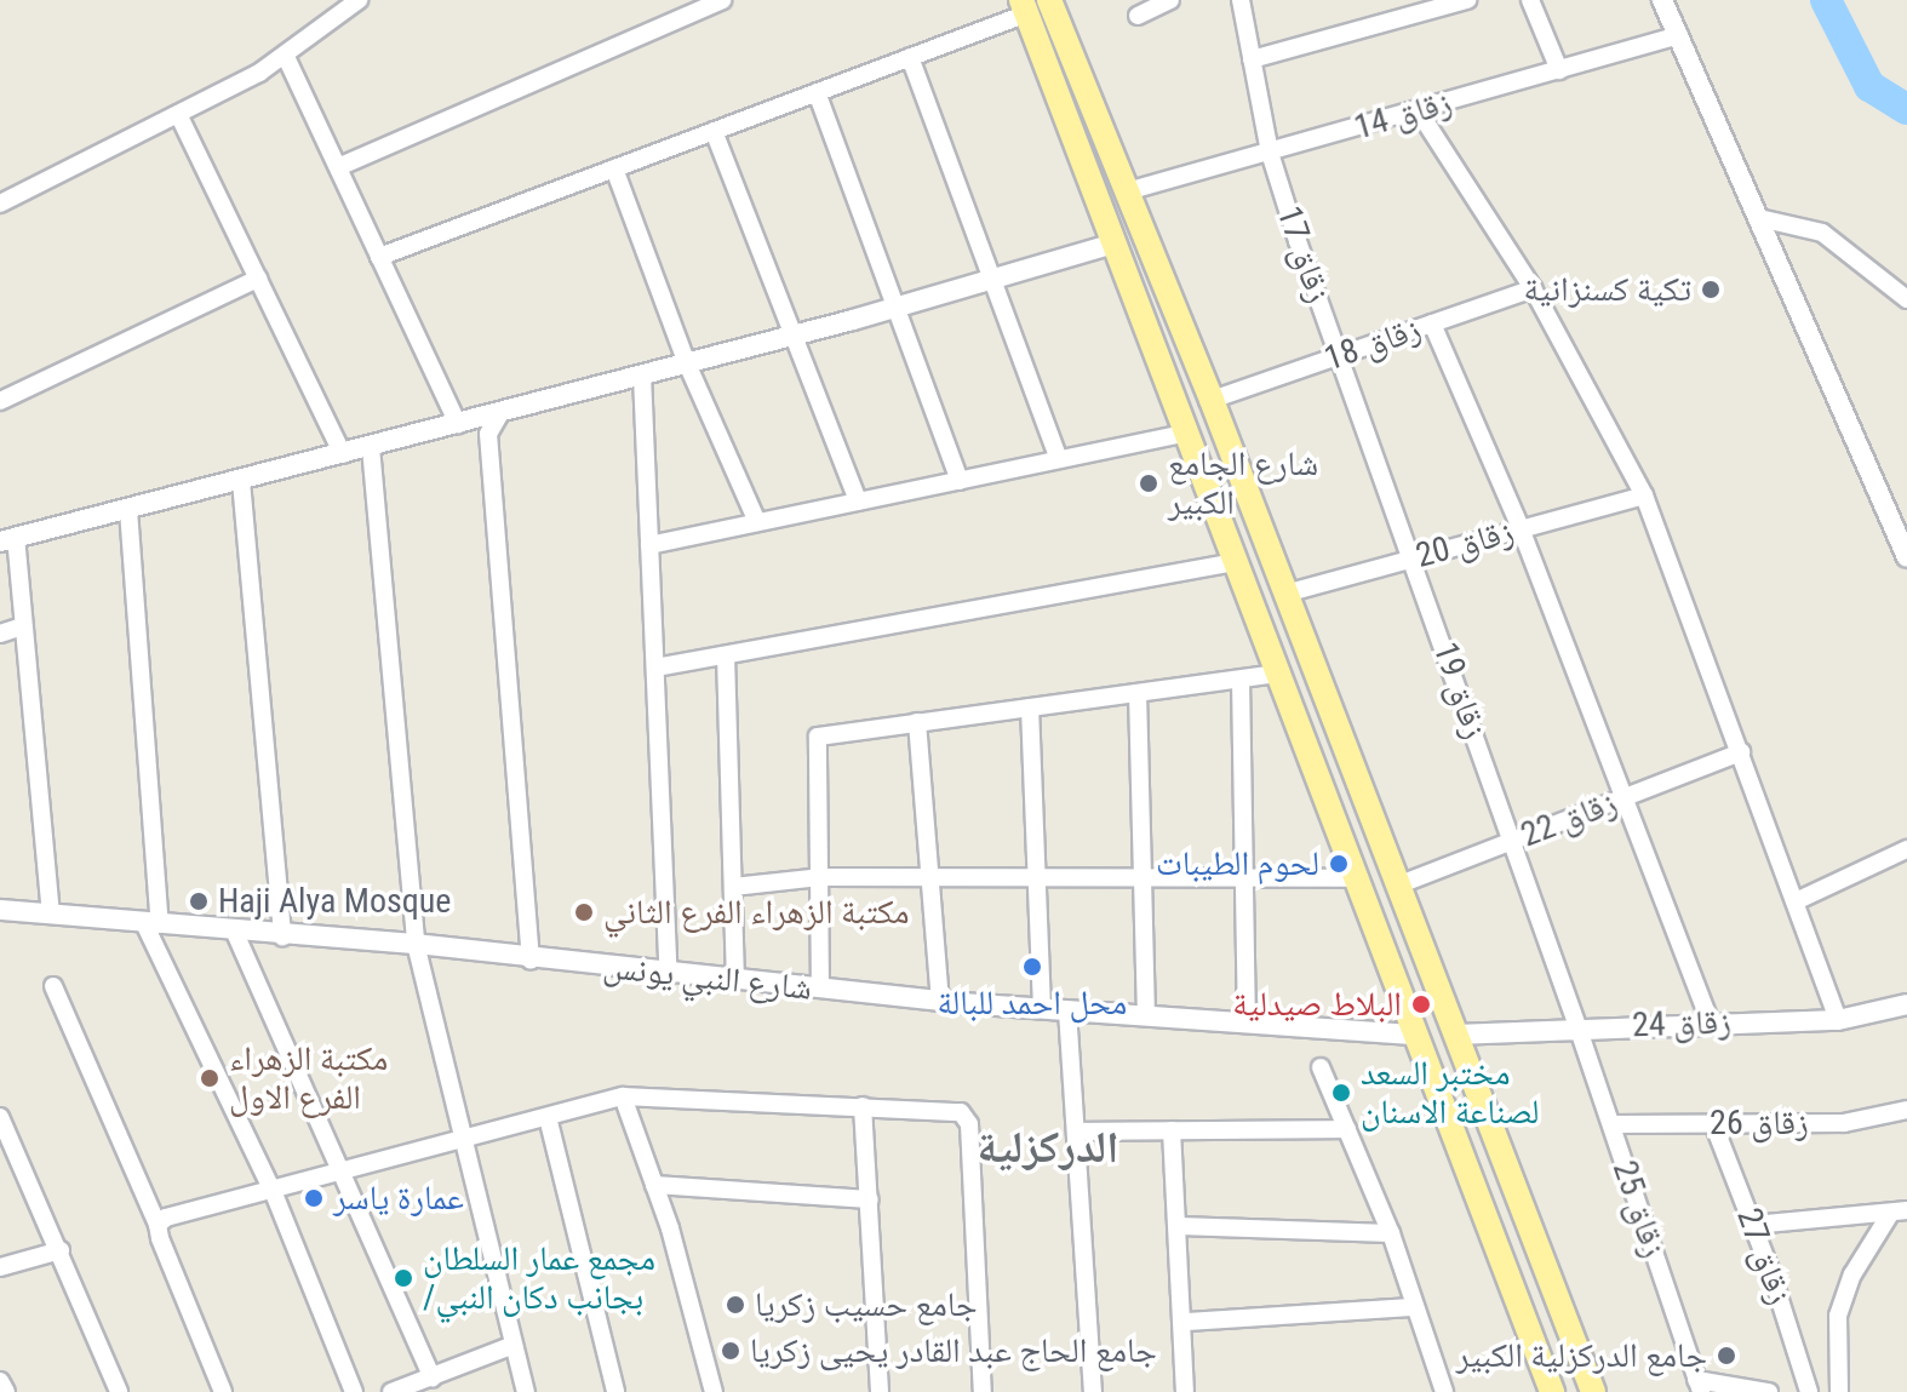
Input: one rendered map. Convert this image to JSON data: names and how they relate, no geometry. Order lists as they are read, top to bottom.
{
  "streets": {
    "street": [
      "زقاق 14",
      "زقاق 17",
      "زقاق 18",
      "زقاق 20",
      "زقاق 19",
      "زقاق 22",
      "شارع النبي يونس",
      "زقاق 24",
      "زقاق 26",
      "زقاق 25",
      "زقاق 27"
    ]
  },
  "crossings": [
    ["زقاق 14", "زقاق 17"],
    ["زقاق 17", "زقاق 18"],
    ["زقاق 17", "زقاق 19"],
    ["زقاق 18", "زقاق 19"],
    ["زقاق 20", "زقاق 19"],
    ["زقاق 19", "زقاق 22"],
    ["زقاق 19", "زقاق 24"],
    ["زقاق 19", "زقاق 25"],
    ["زقاق 24", "زقاق 25"],
    ["زقاق 26", "زقاق 25"],
    ["زقاق 26", "زقاق 27"]
  ],
  "districts": ["الدركزلية"],
  "places": [
    "تكية كسنزانية",
    "شارع الجامع الكبير",
    "لحوم الطيبات",
    "Haji Alya Mosque",
    "مكتبة الزهراء الفرع الثاني",
    "محل احمد للبالة",
    "البلاط صيدلية",
    "مكتبة الزهراء الفرع الاول",
    "مختبر السعد لصناعة الاسنان",
    "عمارة ياسر",
    "مجمع عمار السلطان /بجانب دكان النبي",
    "جامع حسيب زكريا",
    "جامع الحاج عبد القادر يحيى زكريا",
    "جامع الدركزلية الكبير"
  ]
}
